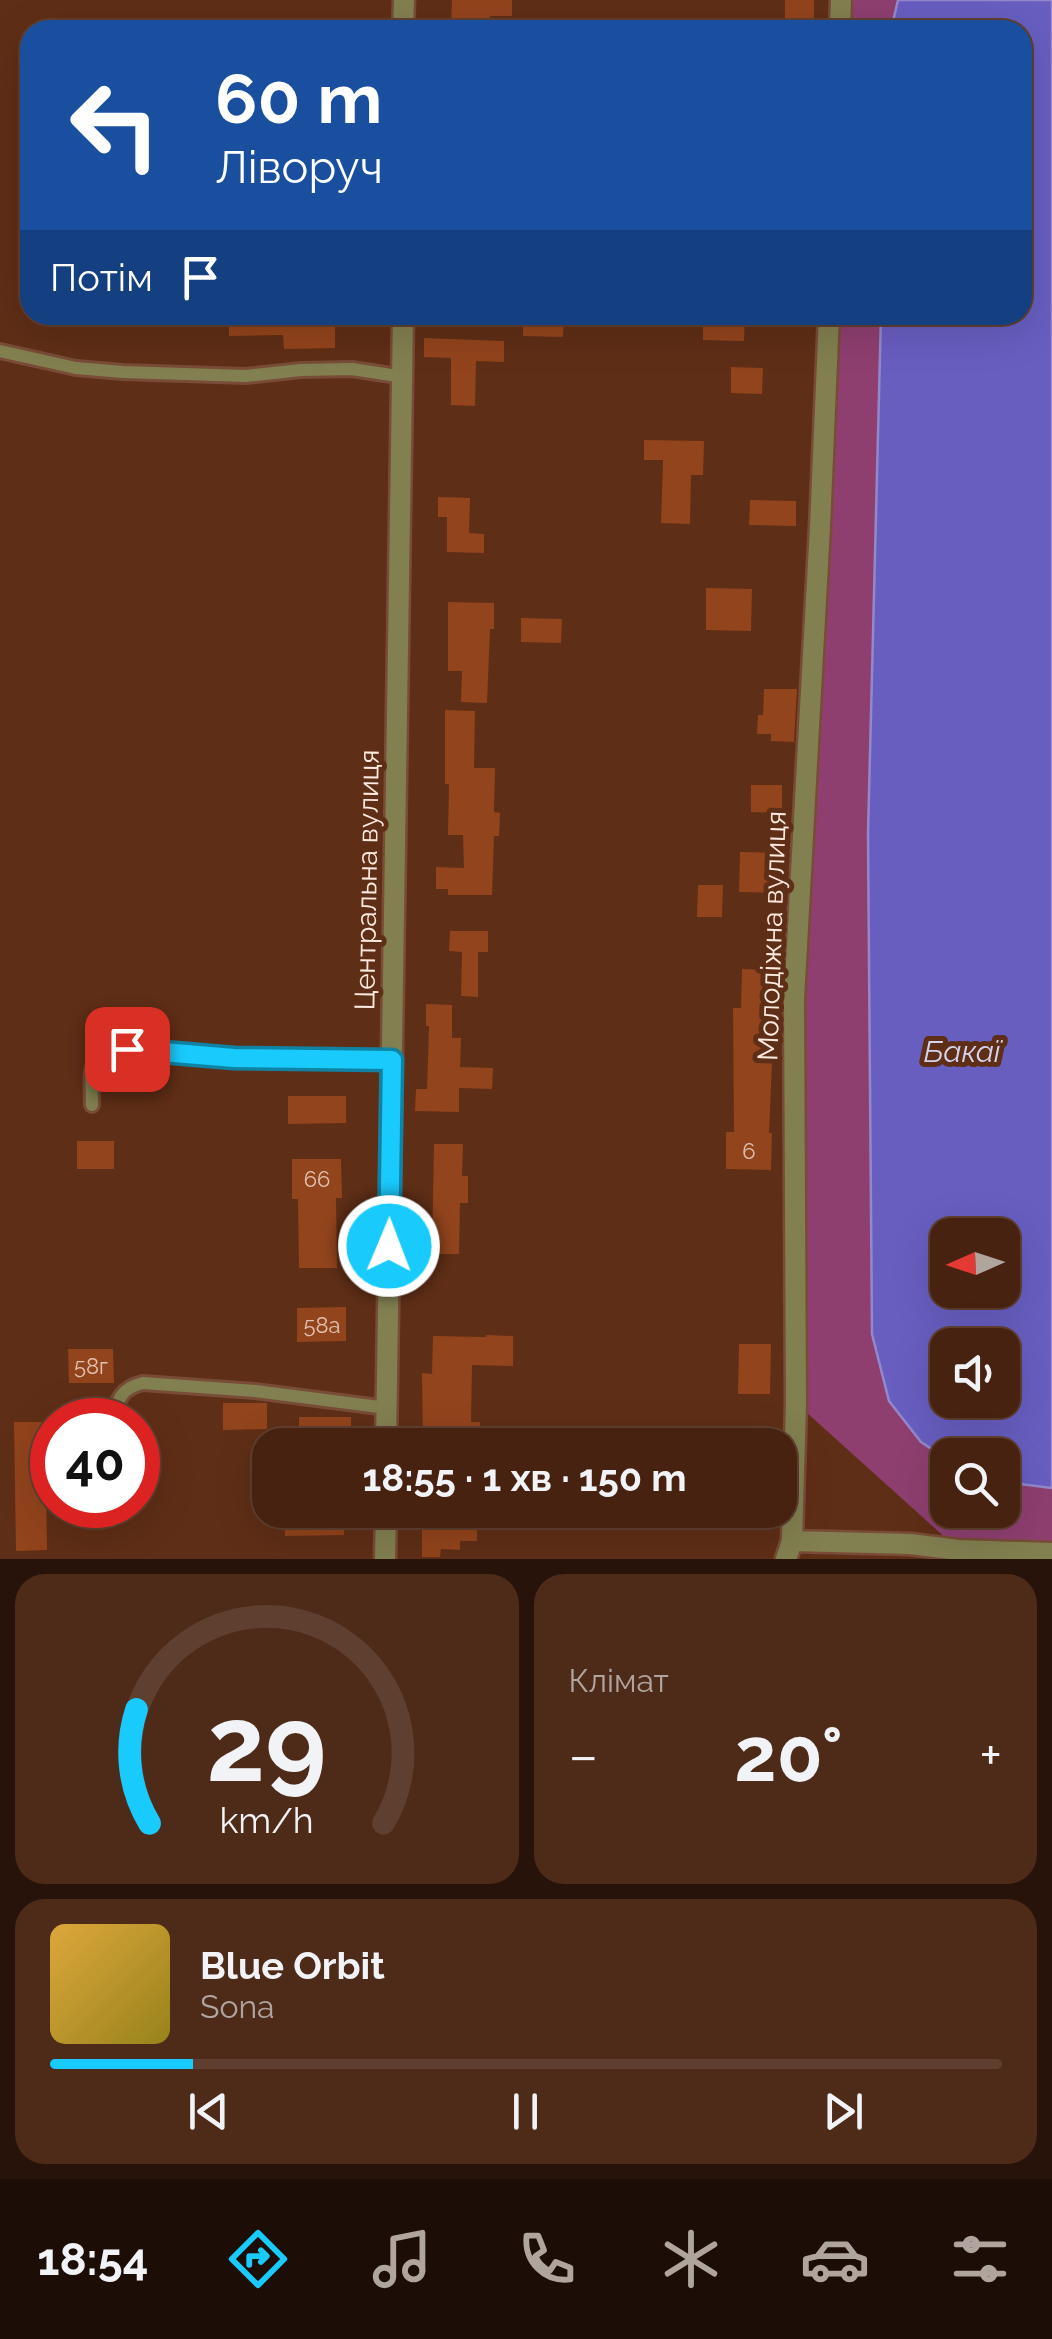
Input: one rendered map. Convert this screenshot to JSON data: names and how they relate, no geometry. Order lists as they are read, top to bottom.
{
  "streets": {
    "street": ["Центральна вулиця", "Молодіжна вулиця"]
  },
  "water": ["Бакаї"],
  "house_numbers": [
    "6",
    "66",
    "58а",
    "58г"
  ],
  "north": "left",
  "page": {
    "turn": ["60 m", "Ліворуч"],
    "then": "Потім",
    "limit": "40",
    "trip": "18:55 · 1 хв · 150 m",
    "tile": "Клімат",
    "heat": ["−", "20°", "+"],
    "song": ["Blue Orbit", "Sona"],
    "tabs": "18:54",
    "gauge": ["29", "km/h"]
  }
}
